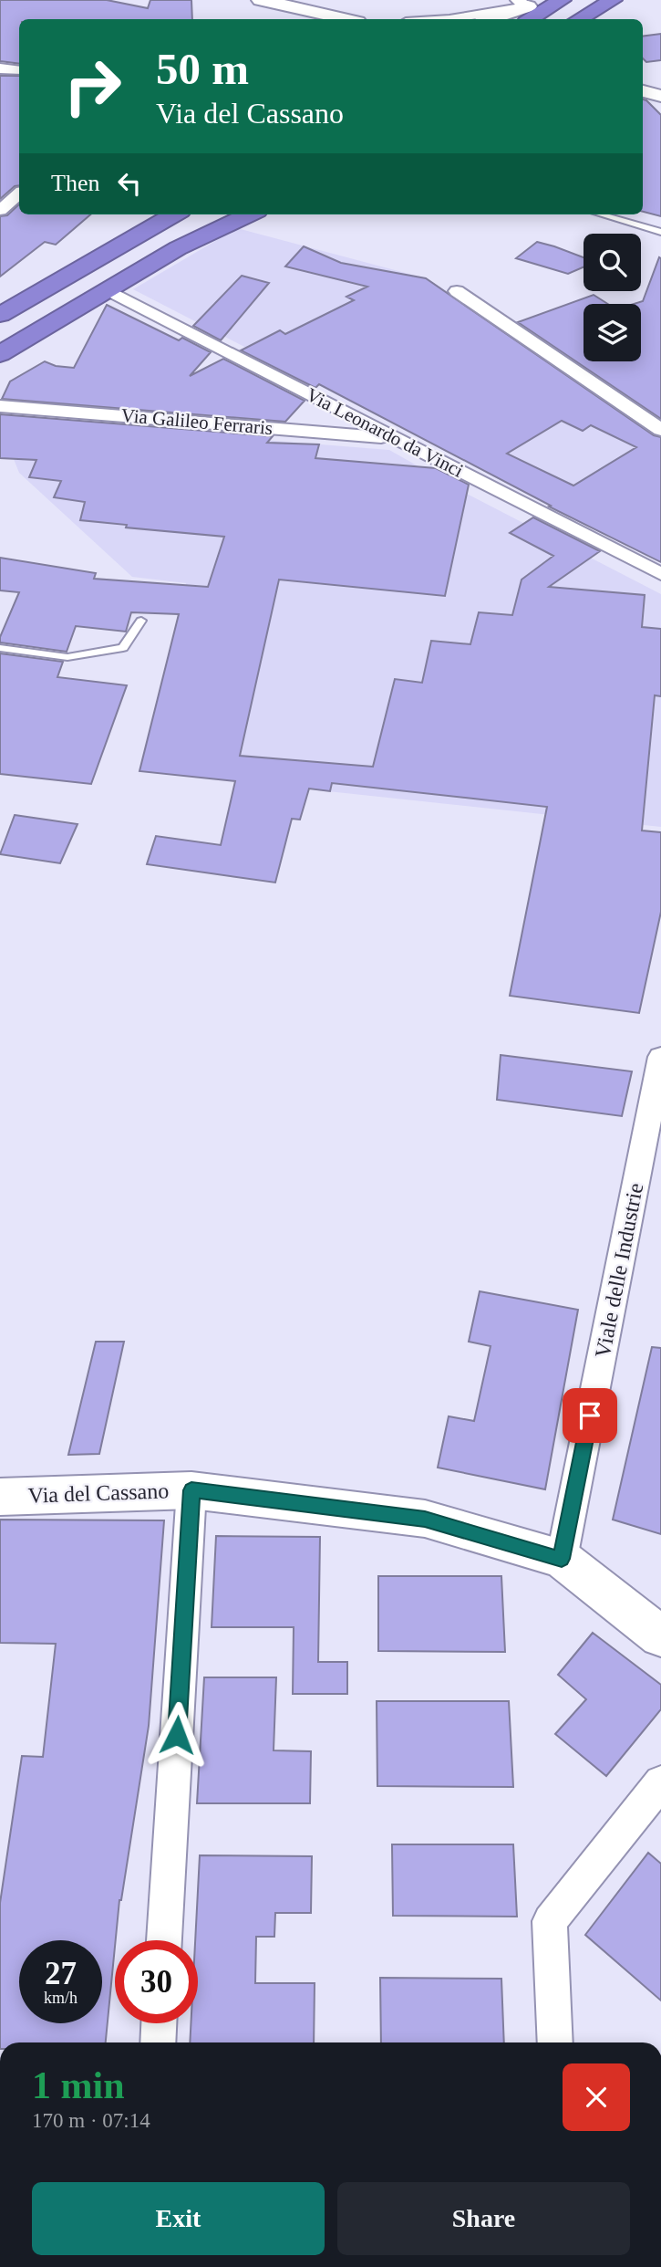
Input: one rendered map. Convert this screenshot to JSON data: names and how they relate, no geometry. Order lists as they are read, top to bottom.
{
  "streets": {
    "main road": ["Via del Cassano"],
    "street": ["Via Galileo Ferraris", "Via Leonardo da Vinci", "Viale delle Industrie"]
  },
  "crossings": [
    ["Via Galileo Ferraris", "Via Leonardo da Vinci"],
    ["Viale delle Industrie", "Via del Cassano"]
  ],
  "page": {
    "turn": ["50 m", "Via del Cassano"],
    "then": "Then",
    "speed": "27 km/h",
    "limit": "30",
    "heading": ["1 min", "170 m · 07:14"],
    "buttons": ["Exit", "Share"]
  }
}
